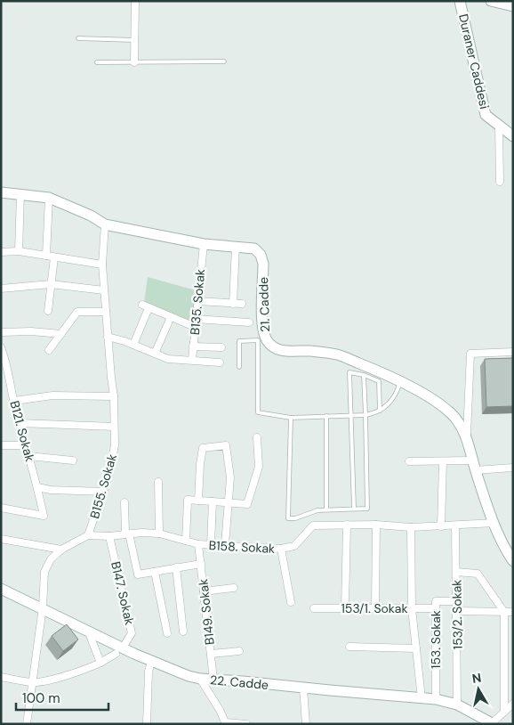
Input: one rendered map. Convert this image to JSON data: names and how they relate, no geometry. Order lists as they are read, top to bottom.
{
  "streets": {
    "main road": ["Duraner Caddesi", "21. Cadde", "22. Cadde"],
    "street": [
      "B135. Sokak",
      "B121. Sokak",
      "B155. Sokak",
      "B158. Sokak",
      "B147. Sokak",
      "153/1. Sokak",
      "B149. Sokak",
      "153/2. Sokak",
      "153. Sokak"
    ]
  },
  "crossings": [
    ["B135. Sokak", "21. Cadde"],
    ["21. Cadde", "B155. Sokak"],
    ["21. Cadde", "B158. Sokak"],
    ["B155. Sokak", "B158. Sokak"],
    ["B158. Sokak", "B147. Sokak"],
    ["B158. Sokak", "B149. Sokak"],
    ["B158. Sokak", "153/2. Sokak"],
    ["B147. Sokak", "22. Cadde"],
    ["153/1. Sokak", "153. Sokak"],
    ["B149. Sokak", "22. Cadde"],
    ["153/2. Sokak", "153. Sokak"],
    ["153/2. Sokak", "22. Cadde"],
    ["153. Sokak", "22. Cadde"]
  ],
  "scale_bar": "100 m",
  "north": "top"
}
